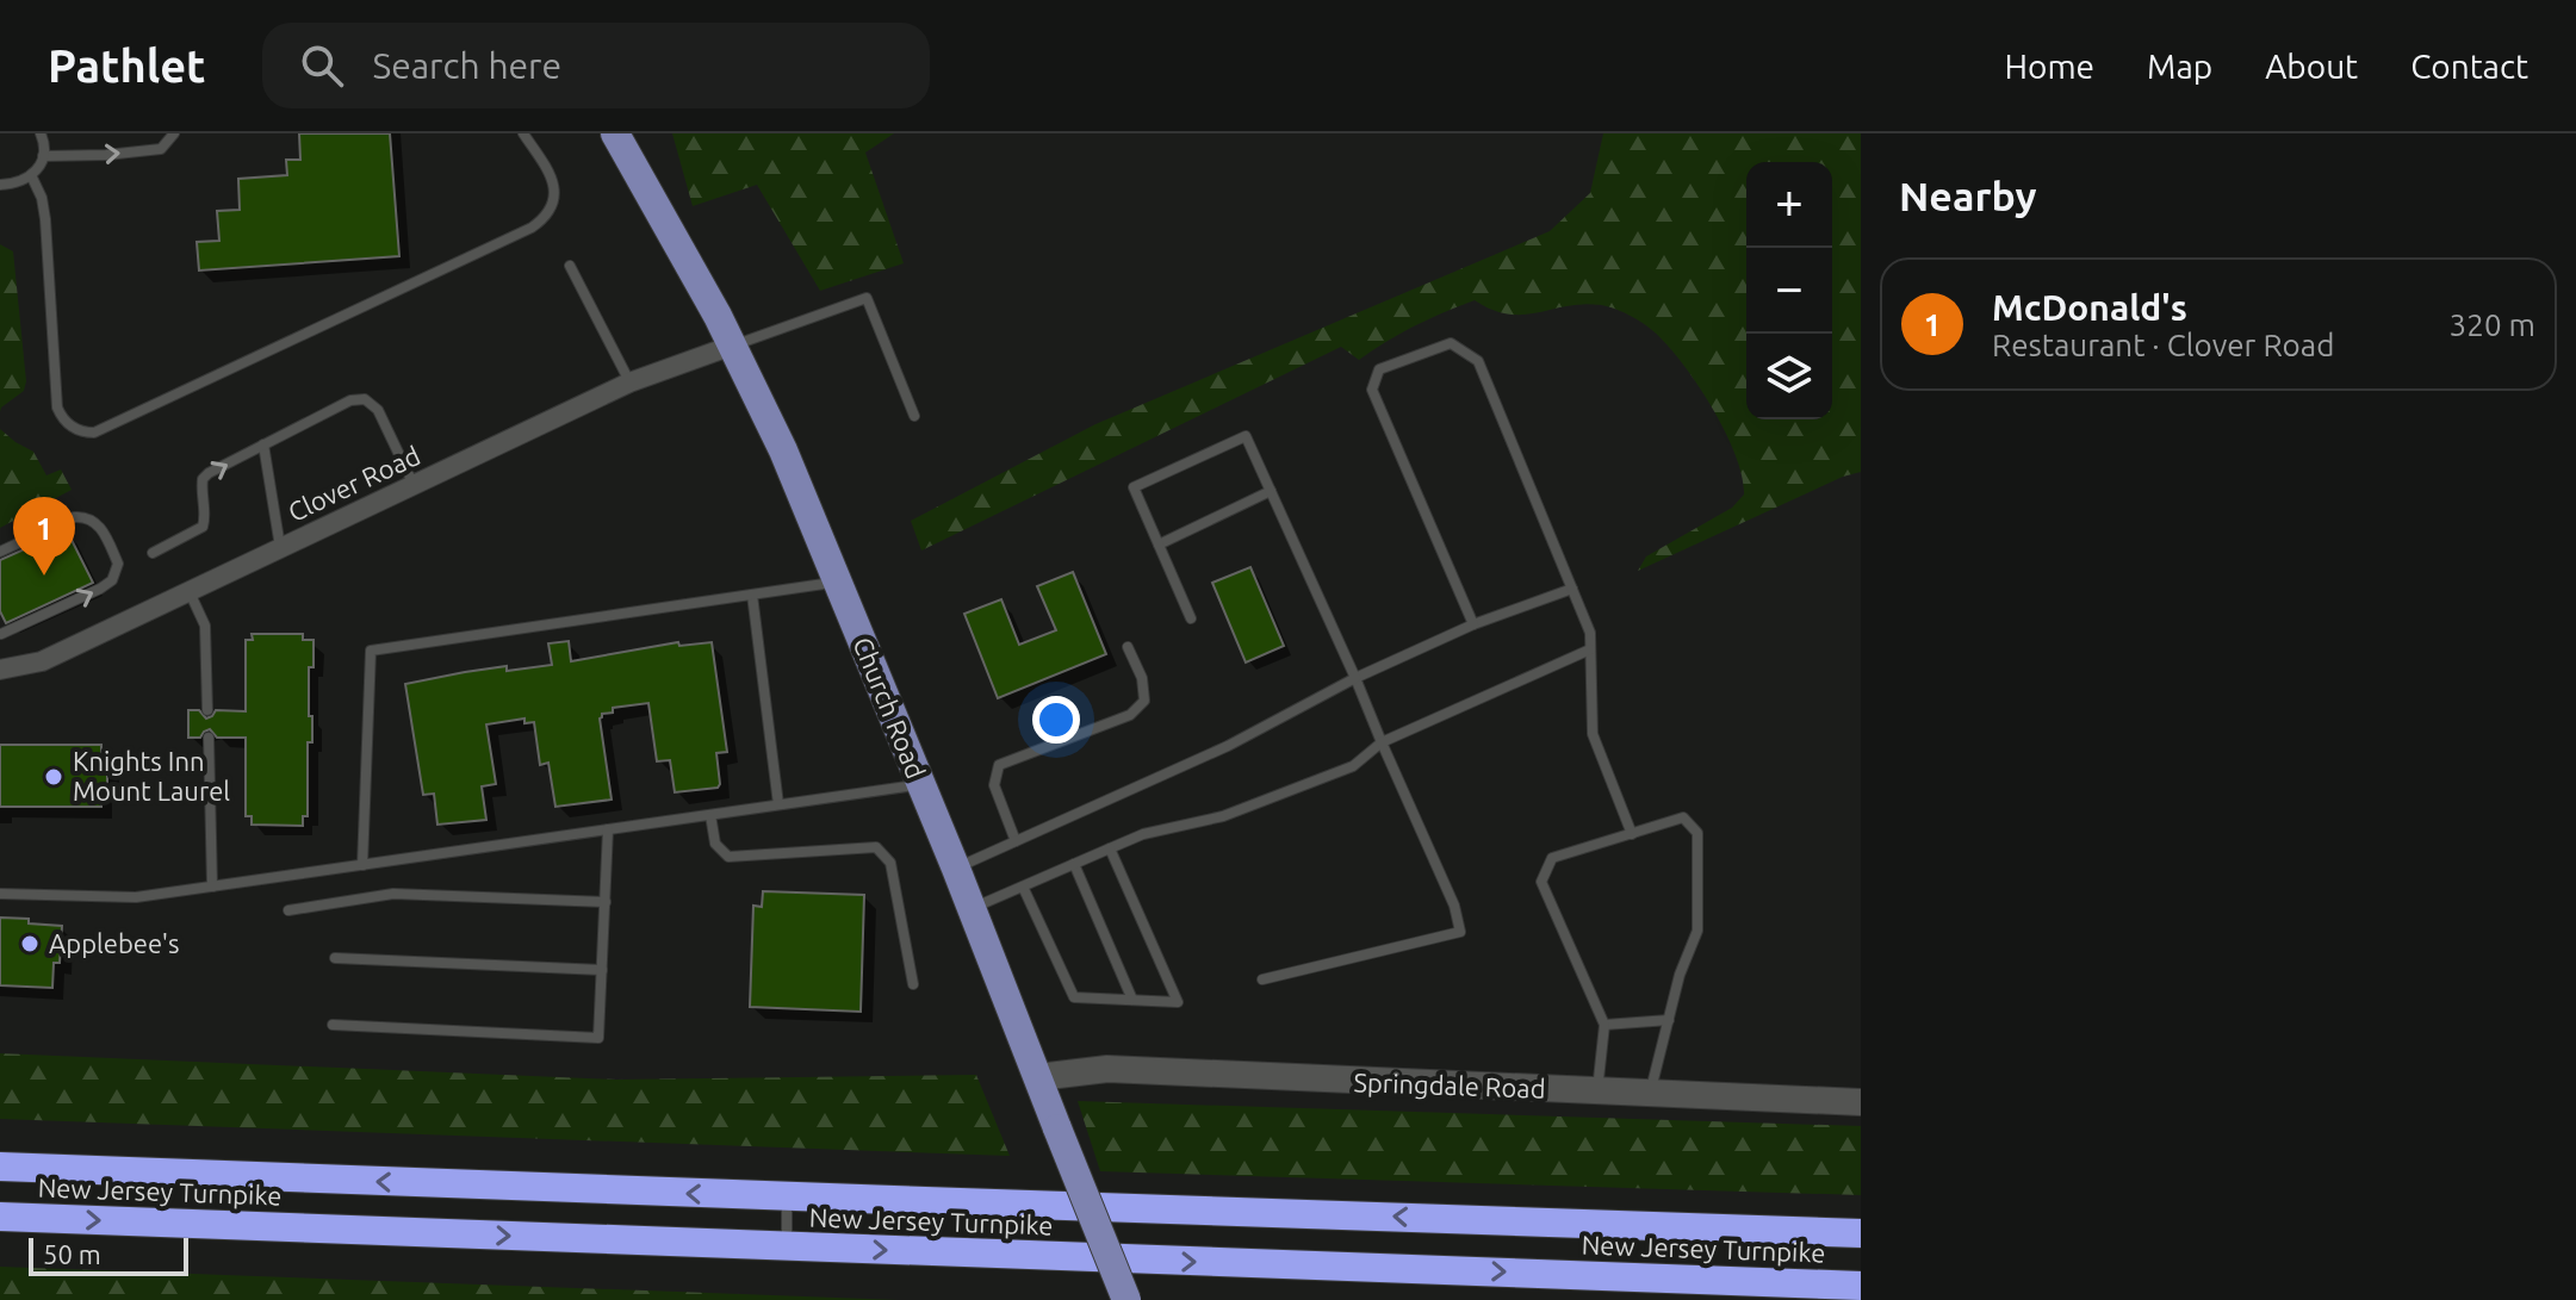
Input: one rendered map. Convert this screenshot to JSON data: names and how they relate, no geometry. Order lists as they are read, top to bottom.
{
  "streets": {
    "highway": ["New Jersey Turnpike"],
    "main road": ["Church Road", "Springdale Road"],
    "street": ["Clover Road"]
  },
  "crossings": [
    ["Clover Road", "Church Road"],
    ["Church Road", "Springdale Road"]
  ],
  "places": ["Knights Inn Mount Laurel", "Applebee's"],
  "scale_bar": "50 m",
  "page": {
    "header": "Pathlet",
    "search": "Search here",
    "nav": [
      "Home",
      "Map",
      "About",
      "Contact"
    ],
    "heading": "Nearby",
    "map_buttons": ["+", "−"],
    "list": [
      {
        "mark": "1",
        "name": "McDonald's",
        "note": "Restaurant · Clover Road",
        "value": "320 m"
      }
    ],
    "pins": "1",
    "scale": "50 m"
  }
}
